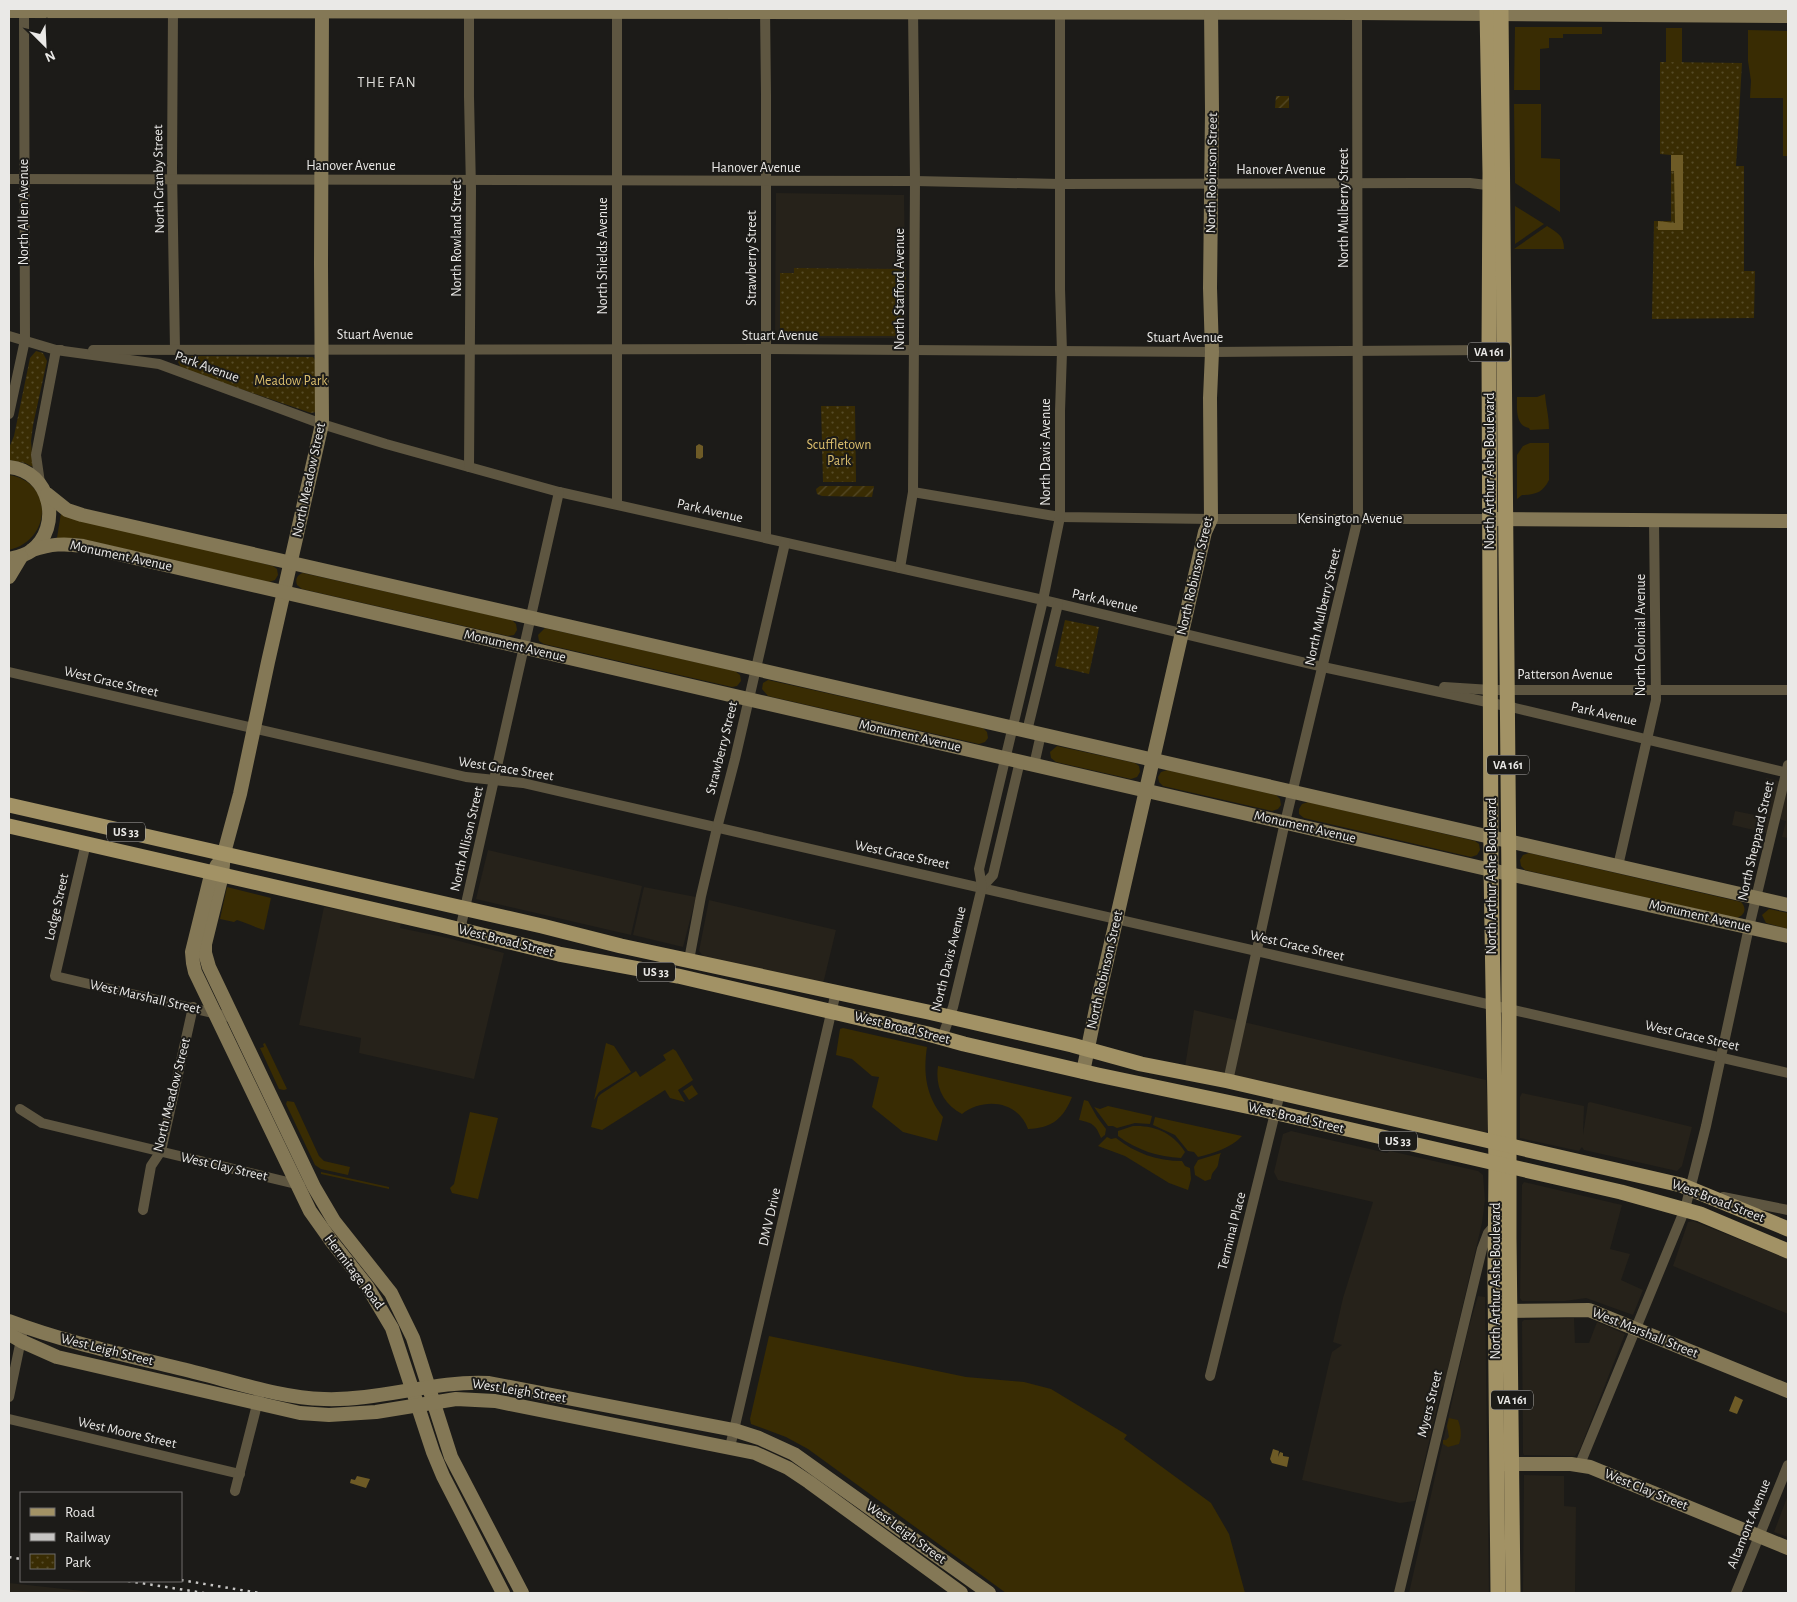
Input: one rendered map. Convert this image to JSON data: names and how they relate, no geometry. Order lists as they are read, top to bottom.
{
  "streets": {
    "main road": [
      "VA 161",
      "North Arthur Ashe Boulevard",
      "US 33",
      "West Broad Street"
    ],
    "street": [
      "Hanover Avenue",
      "North Robinson Street",
      "North Granby Street",
      "North Mulberry Street",
      "North Allen Avenue",
      "North Rowland Street",
      "North Shields Avenue",
      "Strawberry Street",
      "North Stafford Avenue",
      "Stuart Avenue",
      "Park Avenue",
      "North Davis Avenue",
      "North Meadow Street",
      "Kensington Avenue",
      "Monument Avenue",
      "North Colonial Avenue",
      "Patterson Avenue",
      "West Grace Street",
      "North Allison Street",
      "North Sheppard Street",
      "Lodge Street",
      "West Marshall Street",
      "West Clay Street",
      "DMV Drive",
      "Terminal Place",
      "Hermitage Road",
      "West Leigh Street",
      "Myers Street",
      "West Moore Street",
      "Altamont Avenue"
    ]
  },
  "crossings": [
    ["Hanover Avenue", "North Robinson Street"],
    ["Hanover Avenue", "North Granby Street"],
    ["Hanover Avenue", "North Mulberry Street"],
    ["Hanover Avenue", "North Allen Avenue"],
    ["Hanover Avenue", "North Rowland Street"],
    ["Hanover Avenue", "North Shields Avenue"],
    ["Hanover Avenue", "Strawberry Street"],
    ["Hanover Avenue", "North Stafford Avenue"],
    ["Hanover Avenue", "North Davis Avenue"],
    ["Hanover Avenue", "North Arthur Ashe Boulevard"],
    ["Hanover Avenue", "North Meadow Street"],
    ["North Robinson Street", "Stuart Avenue"],
    ["North Robinson Street", "Park Avenue"],
    ["North Robinson Street", "Kensington Avenue"],
    ["North Robinson Street", "Monument Avenue"],
    ["North Robinson Street", "West Grace Street"],
    ["North Robinson Street", "West Broad Street"],
    ["North Granby Street", "Stuart Avenue"],
    ["North Mulberry Street", "Stuart Avenue"],
    ["North Mulberry Street", "Park Avenue"],
    ["North Mulberry Street", "Kensington Avenue"],
    ["North Mulberry Street", "Monument Avenue"],
    ["North Mulberry Street", "West Grace Street"],
    ["North Mulberry Street", "West Broad Street"],
    ["North Allen Avenue", "Park Avenue"],
    ["North Rowland Street", "Stuart Avenue"],
    ["North Rowland Street", "Park Avenue"],
    ["North Shields Avenue", "Stuart Avenue"],
    ["North Shields Avenue", "Park Avenue"],
    ["Strawberry Street", "Stuart Avenue"],
    ["Strawberry Street", "Park Avenue"],
    ["Strawberry Street", "Monument Avenue"],
    ["Strawberry Street", "West Grace Street"],
    ["Strawberry Street", "West Broad Street"],
    ["North Stafford Avenue", "Stuart Avenue"],
    ["North Stafford Avenue", "Park Avenue"],
    ["North Stafford Avenue", "Kensington Avenue"],
    ["Stuart Avenue", "Park Avenue"],
    ["Stuart Avenue", "North Davis Avenue"],
    ["Stuart Avenue", "North Arthur Ashe Boulevard"],
    ["Stuart Avenue", "North Meadow Street"],
    ["Park Avenue", "North Davis Avenue"],
    ["Park Avenue", "North Arthur Ashe Boulevard"],
    ["Park Avenue", "North Meadow Street"],
    ["Park Avenue", "North Colonial Avenue"],
    ["Park Avenue", "Patterson Avenue"],
    ["Park Avenue", "North Allison Street"],
    ["Park Avenue", "North Sheppard Street"],
    ["North Davis Avenue", "Kensington Avenue"],
    ["North Davis Avenue", "Monument Avenue"],
    ["North Davis Avenue", "West Grace Street"],
    ["North Davis Avenue", "West Broad Street"],
    ["North Arthur Ashe Boulevard", "Kensington Avenue"],
    ["North Arthur Ashe Boulevard", "Monument Avenue"],
    ["North Arthur Ashe Boulevard", "Patterson Avenue"],
    ["North Arthur Ashe Boulevard", "West Grace Street"],
    ["North Arthur Ashe Boulevard", "West Broad Street"],
    ["North Arthur Ashe Boulevard", "West Marshall Street"],
    ["North Arthur Ashe Boulevard", "West Clay Street"],
    ["North Arthur Ashe Boulevard", "Myers Street"],
    ["North Meadow Street", "Monument Avenue"],
    ["North Meadow Street", "West Grace Street"],
    ["North Meadow Street", "West Broad Street"],
    ["North Meadow Street", "West Marshall Street"],
    ["North Meadow Street", "West Clay Street"],
    ["North Meadow Street", "Hermitage Road"],
    ["Kensington Avenue", "North Colonial Avenue"],
    ["Monument Avenue", "North Allison Street"],
    ["Monument Avenue", "North Sheppard Street"],
    ["North Colonial Avenue", "Patterson Avenue"],
    ["West Grace Street", "North Allison Street"],
    ["West Grace Street", "North Sheppard Street"],
    ["North Allison Street", "West Broad Street"],
    ["North Sheppard Street", "West Broad Street"],
    ["North Sheppard Street", "West Marshall Street"],
    ["North Sheppard Street", "West Clay Street"],
    ["Lodge Street", "West Broad Street"],
    ["Lodge Street", "West Marshall Street"],
    ["West Broad Street", "DMV Drive"],
    ["West Broad Street", "Terminal Place"],
    ["West Marshall Street", "Hermitage Road"],
    ["West Clay Street", "Hermitage Road"],
    ["West Clay Street", "Altamont Avenue"],
    ["DMV Drive", "West Leigh Street"],
    ["Hermitage Road", "West Leigh Street"]
  ],
  "districts": ["THE FAN"],
  "parks": ["Meadow Park", "Scuffletown Park"],
  "legend": ["Road", "Railway", "Park"],
  "north": "bottom right"
}
